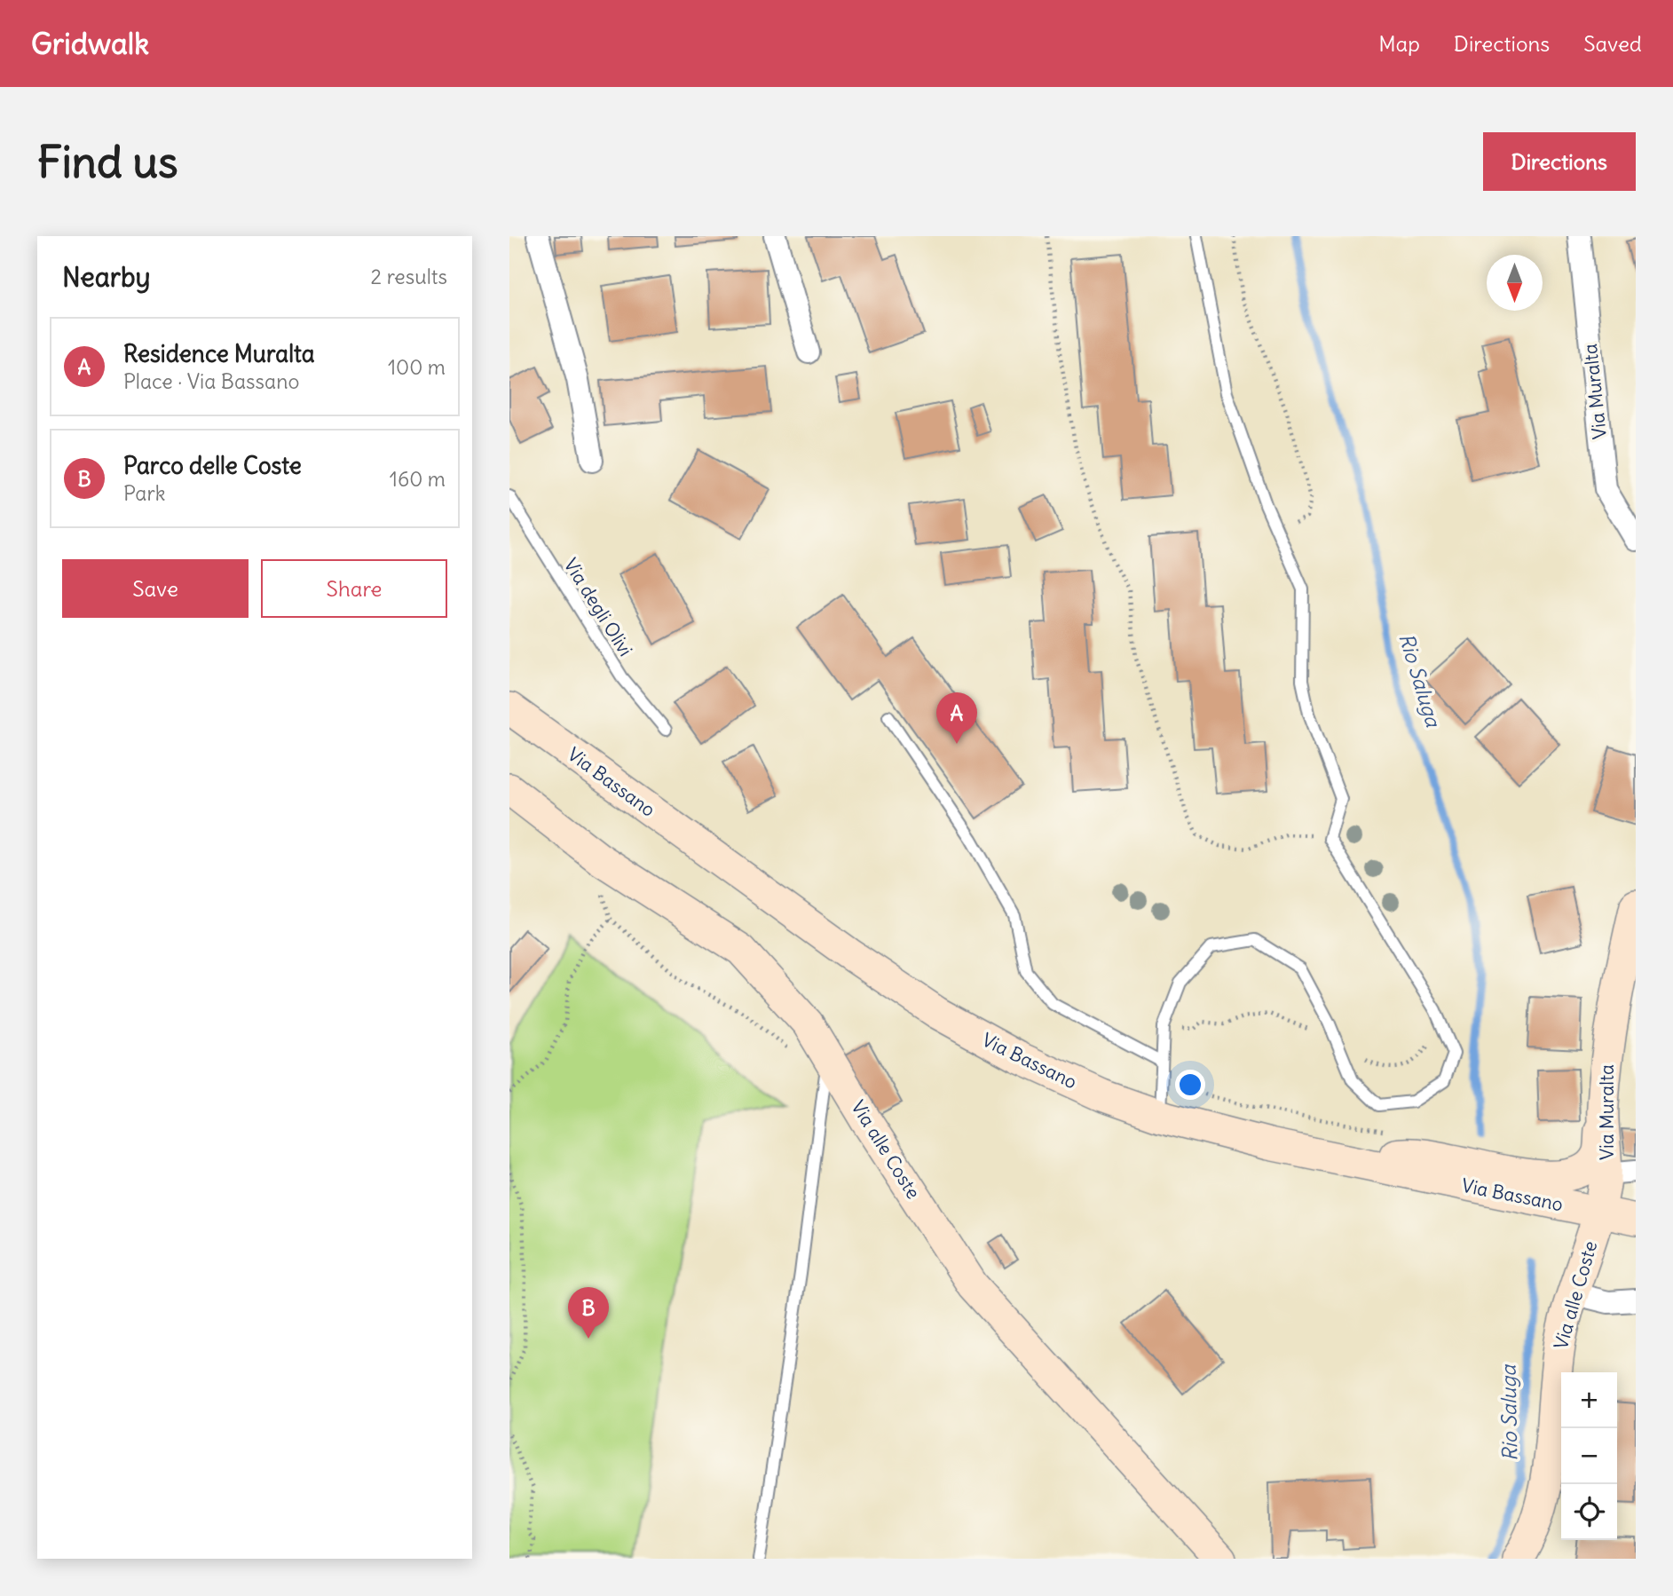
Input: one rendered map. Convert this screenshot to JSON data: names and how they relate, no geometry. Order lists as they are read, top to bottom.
{
  "streets": {
    "street": ["Via Muralta", "Via Bassano", "Via alle Coste"],
    "lane": ["Via degli Olivi"]
  },
  "crossings": [
    ["Via Muralta", "Via Bassano"],
    ["Via Muralta", "Via alle Coste"],
    ["Via Bassano", "Via alle Coste"]
  ],
  "water": ["Rio Saluga"],
  "north": "bottom",
  "page": {
    "header": "Gridwalk",
    "nav": ["Map", "Directions", "Saved"],
    "buttons": [
      "Directions",
      ["Save", "Share"]
    ],
    "title": "Find us",
    "heading": ["Nearby", "2 results"],
    "list": [
      {
        "mark": "A",
        "name": "Residence Muralta",
        "note": "Place · Via Bassano",
        "value": "100 m"
      },
      {
        "mark": "B",
        "name": "Parco delle Coste",
        "note": "Park",
        "value": "160 m"
      }
    ],
    "pins": ["A", "B"],
    "map_buttons": ["+", "−"]
  }
}
